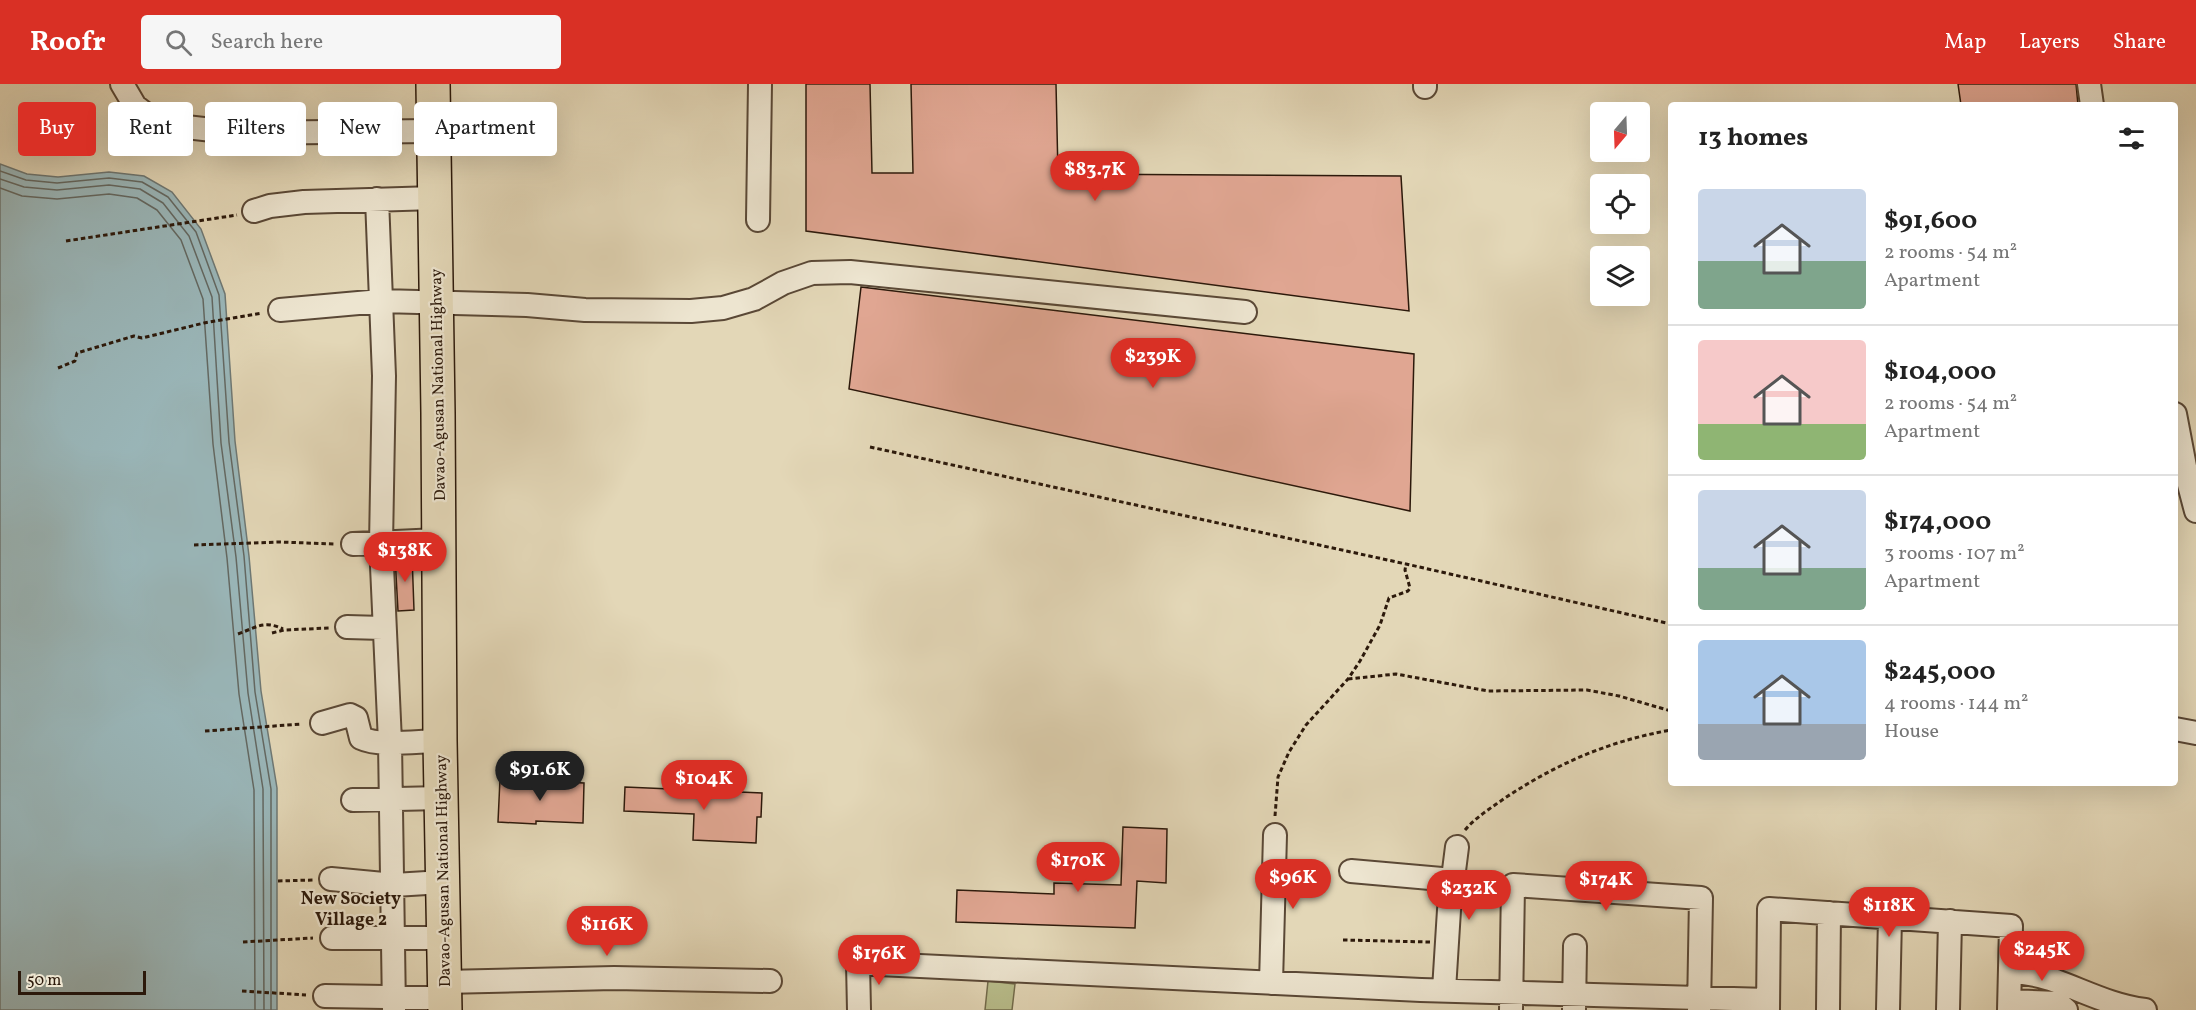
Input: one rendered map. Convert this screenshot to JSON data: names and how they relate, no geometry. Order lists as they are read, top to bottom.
{
  "streets": {
    "highway": ["Davao-Agusan National Highway"]
  },
  "districts": ["New Society Village 2"],
  "scale_bar": "50 m",
  "north": "bottom",
  "page": {
    "header": "Roofr",
    "search": "Search here",
    "nav": ["Map", "Layers", "Share"],
    "chip": [
      "Buy",
      "Rent",
      "Filters",
      "New",
      "Apartment"
    ],
    "heading": "13 homes",
    "price": [
      "$83.7K",
      "$239K",
      "$138K",
      "$91.6K",
      "$104K",
      "$170K",
      "$96K",
      "$174K",
      "$232K",
      "$118K",
      "$116K",
      "$245K",
      "$176K"
    ],
    "list": [
      {
        "name": "$91,600",
        "note": "2 rooms · 54 m² · Apartment"
      },
      {
        "name": "$104,000",
        "note": "2 rooms · 54 m² · Apartment"
      },
      {
        "name": "$174,000",
        "note": "3 rooms · 107 m² · Apartment"
      },
      {
        "name": "$245,000",
        "note": "4 rooms · 144 m² · House"
      }
    ],
    "scale": "50 m"
  }
}
